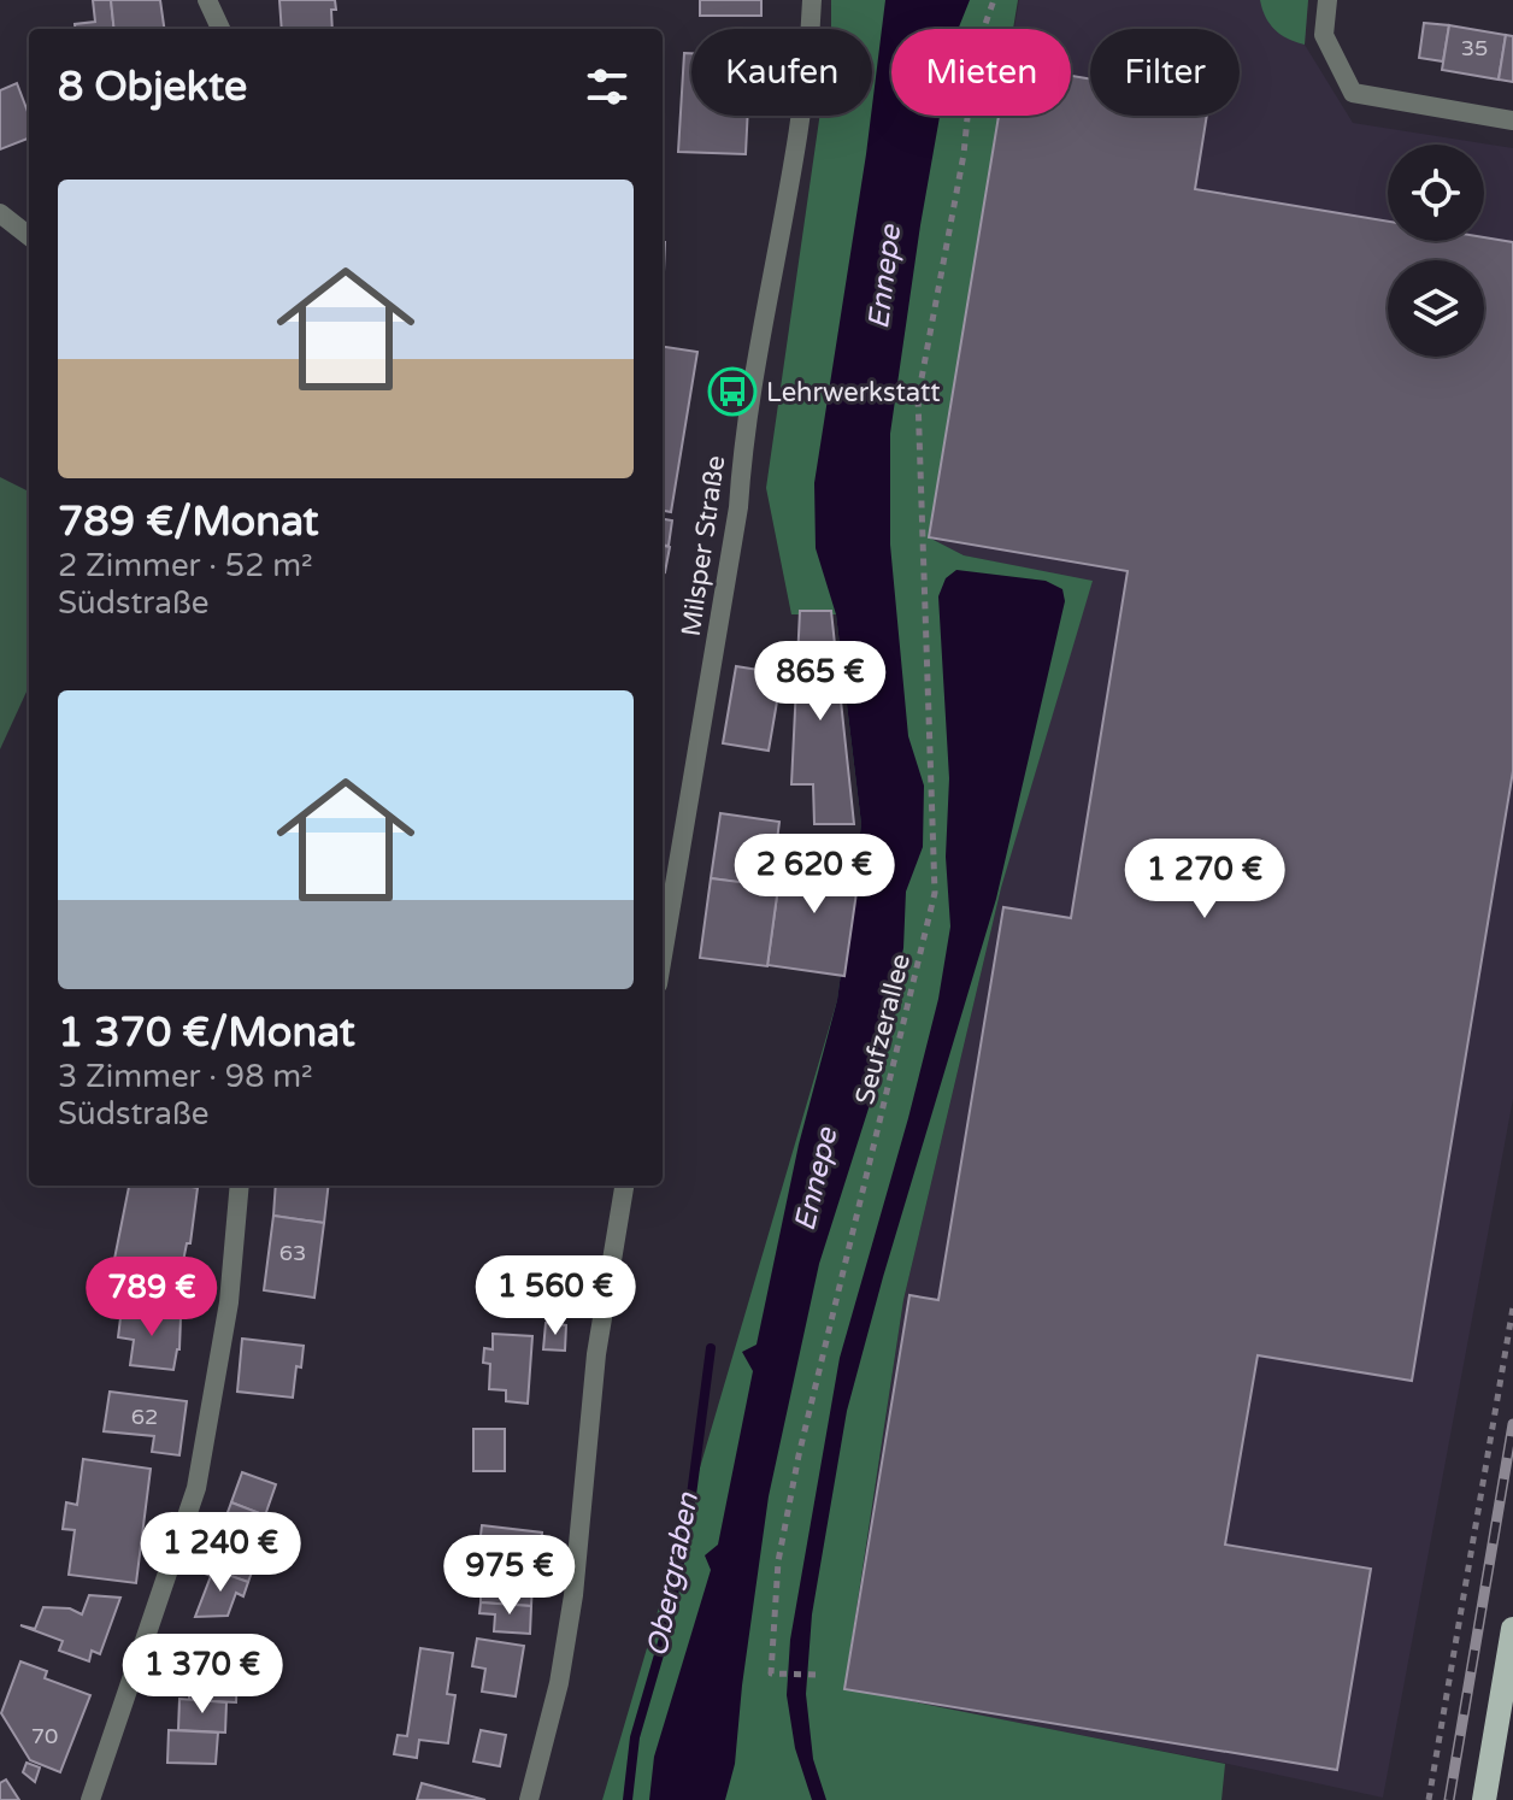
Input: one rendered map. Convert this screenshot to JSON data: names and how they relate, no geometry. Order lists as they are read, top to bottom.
{
  "streets": {
    "street": ["Milsper Straße"],
    "path": ["Seufzerallee"]
  },
  "water": ["Ennepe", "Obergraben"],
  "places": {
    "bus stop": ["Lehrwerkstatt"]
  },
  "house_numbers": [
    "35",
    "63",
    "62",
    "70"
  ],
  "page": {
    "chip": ["Kaufen", "Mieten", "Filter"],
    "heading": "8 Objekte",
    "list": [
      {
        "name": "789 €/Monat",
        "note": "2 Zimmer · 52 m² · Südstraße"
      },
      {
        "name": "1 370 €/Monat",
        "note": "3 Zimmer · 98 m² · Südstraße"
      }
    ],
    "price": [
      "865 €",
      "2 620 €",
      "1 270 €",
      "1 560 €",
      "789 €",
      "1 240 €",
      "975 €",
      "1 370 €"
    ]
  }
}
